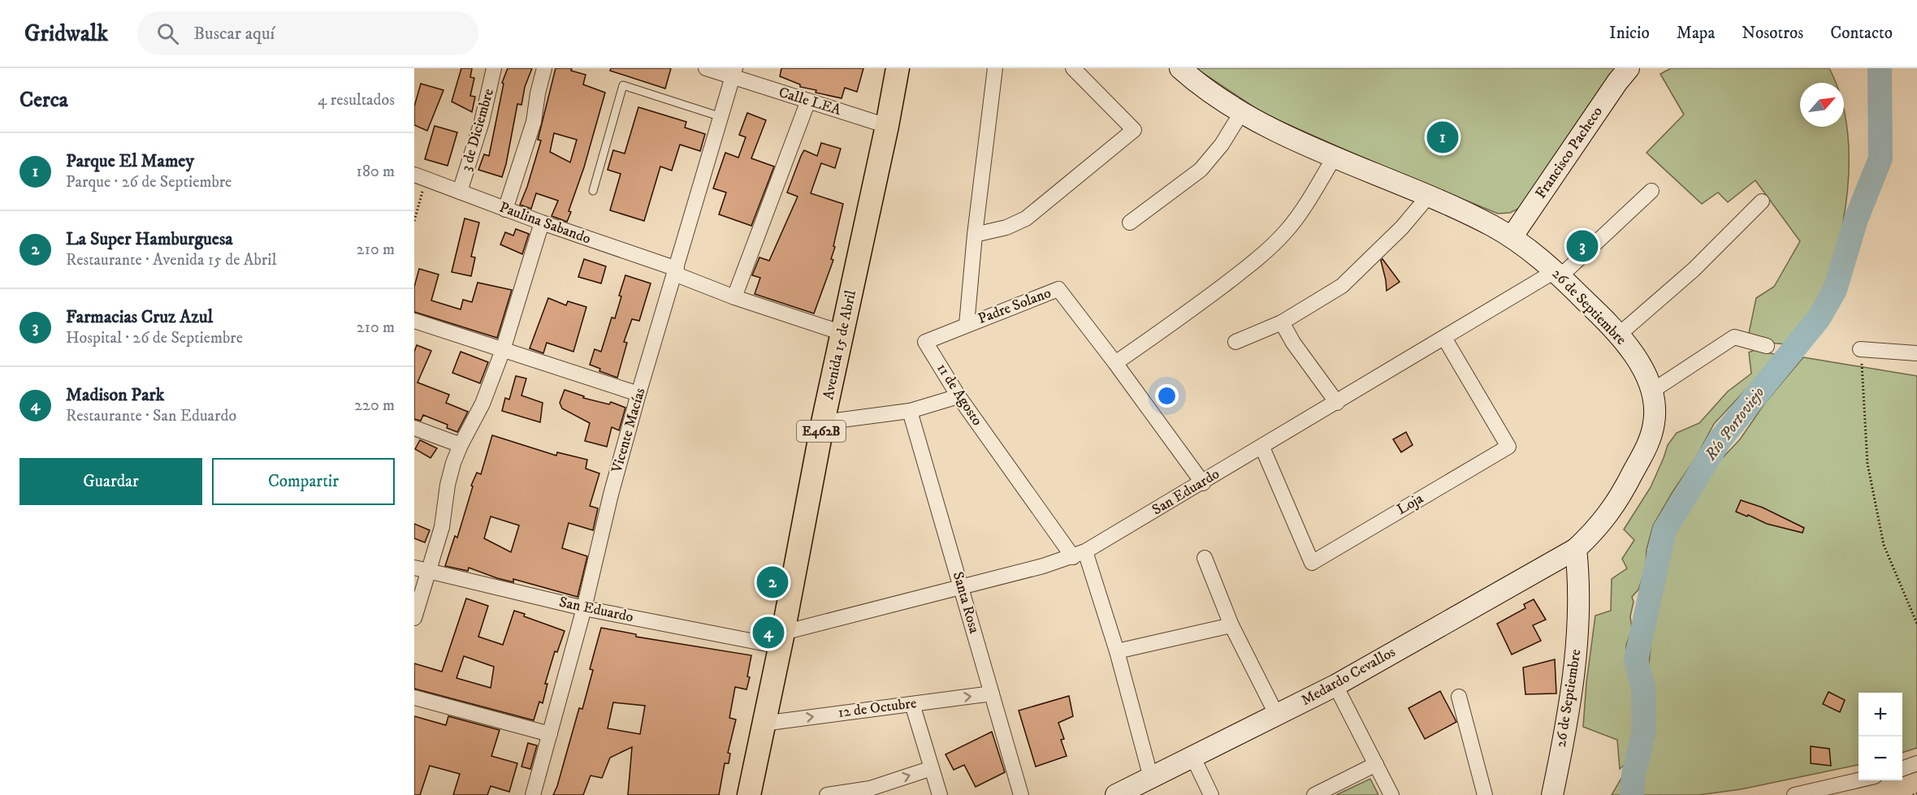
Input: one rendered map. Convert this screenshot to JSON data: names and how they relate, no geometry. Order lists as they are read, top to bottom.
{
  "streets": {
    "main road": ["Avenida 15 de Abril", "E462B"],
    "street": [
      "Calle LEA",
      "3 de Diciembre",
      "Francisco Pacheco",
      "Paulina Sabando",
      "Padre Solano",
      "26 de Septiembre",
      "11 de Agosto",
      "Vicente Macías",
      "San Eduardo",
      "Loja",
      "Santa Rosa",
      "Medardo Cevallos",
      "12 de Octubre"
    ]
  },
  "crossings": [
    ["Calle LEA", "Avenida 15 de Abril"],
    ["Calle LEA", "Vicente Macías"],
    ["3 de Diciembre", "Paulina Sabando"],
    ["Francisco Pacheco", "26 de Septiembre"],
    ["Paulina Sabando", "Avenida 15 de Abril"],
    ["Paulina Sabando", "Vicente Macías"],
    ["Padre Solano", "11 de Agosto"],
    ["26 de Septiembre", "San Eduardo"],
    ["26 de Septiembre", "Medardo Cevallos"],
    ["Avenida 15 de Abril", "San Eduardo"],
    ["Avenida 15 de Abril", "12 de Octubre"],
    ["11 de Agosto", "San Eduardo"],
    ["11 de Agosto", "Medardo Cevallos"],
    ["Vicente Macías", "San Eduardo"],
    ["San Eduardo", "Loja"],
    ["San Eduardo", "Santa Rosa"],
    ["Santa Rosa", "12 de Octubre"]
  ],
  "water": ["Río Portoviejo"],
  "north": "top right",
  "page": {
    "header": "Gridwalk",
    "search": "Buscar aquí",
    "nav": [
      "Inicio",
      "Mapa",
      "Nosotros",
      "Contacto"
    ],
    "heading": ["Cerca", "4 resultados"],
    "pins": [
      "1",
      "3",
      "2",
      "4"
    ],
    "list": [
      {
        "mark": "1",
        "name": "Parque El Mamey",
        "note": "Parque · 26 de Septiembre",
        "value": "180 m"
      },
      {
        "mark": "2",
        "name": "La Super Hamburguesa",
        "note": "Restaurante · Avenida 15 de Abril",
        "value": "210 m"
      },
      {
        "mark": "3",
        "name": "Farmacias Cruz Azul",
        "note": "Hospital · 26 de Septiembre",
        "value": "210 m"
      },
      {
        "mark": "4",
        "name": "Madison Park",
        "note": "Restaurante · San Eduardo",
        "value": "220 m"
      }
    ],
    "buttons": ["Guardar", "Compartir"],
    "map_buttons": ["+", "−"]
  }
}
